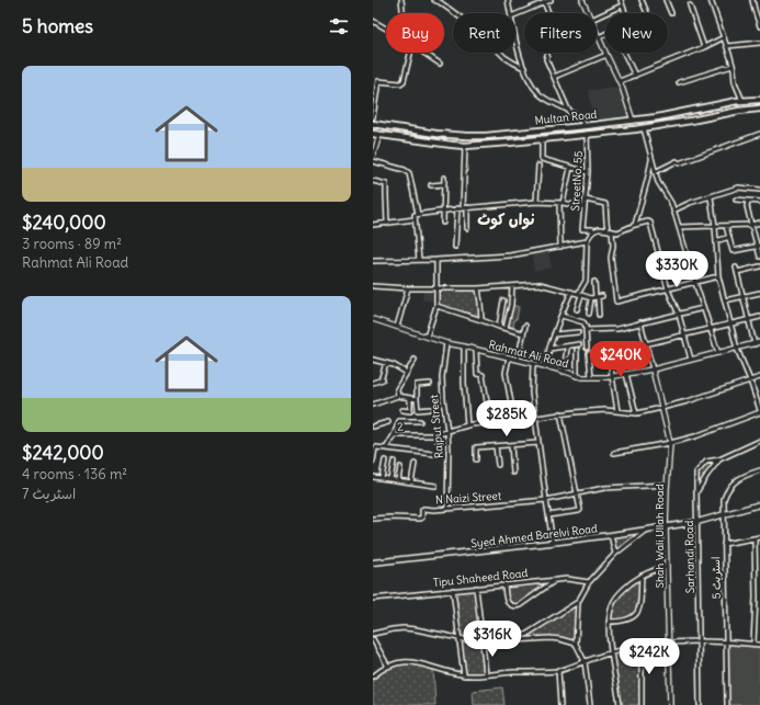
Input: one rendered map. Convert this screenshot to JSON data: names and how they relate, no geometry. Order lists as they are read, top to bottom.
{
  "streets": {
    "main road": ["Multan Road", "Syed Ahmed Barelvi Road"],
    "street": [
      "StreetNo. 55",
      "Rahmat Ali Road",
      "2",
      "Rajput Street",
      "N Naizi Street",
      "Shah Wali Ullah Road",
      "Sarhandi Road",
      "Tipu Shaheed Road",
      "اسٹریٹ 5"
    ]
  },
  "crossings": [
    ["Multan Road", "StreetNo. 55"],
    ["Rahmat Ali Road", "Rajput Street"],
    ["Rahmat Ali Road", "Shah Wali Ullah Road"],
    ["2", "Rajput Street"],
    ["2", "Shah Wali Ullah Road"],
    ["Rajput Street", "N Naizi Street"],
    ["N Naizi Street", "Shah Wali Ullah Road"],
    ["Syed Ahmed Barelvi Road", "Shah Wali Ullah Road"],
    ["Syed Ahmed Barelvi Road", "Sarhandi Road"],
    ["Syed Ahmed Barelvi Road", "اسٹریٹ 5"]
  ],
  "districts": ["نواں کوٹ"],
  "page": {
    "heading": "5 homes",
    "chip": [
      "Buy",
      "Rent",
      "Filters",
      "New"
    ],
    "list": [
      {
        "name": "$240,000",
        "note": "3 rooms · 89 m² · Rahmat Ali Road"
      },
      {
        "name": "$242,000",
        "note": "4 rooms · 136 m² · اسٹریٹ 7"
      }
    ],
    "price": [
      "$330K",
      "$240K",
      "$285K",
      "$316K",
      "$242K"
    ]
  }
}
